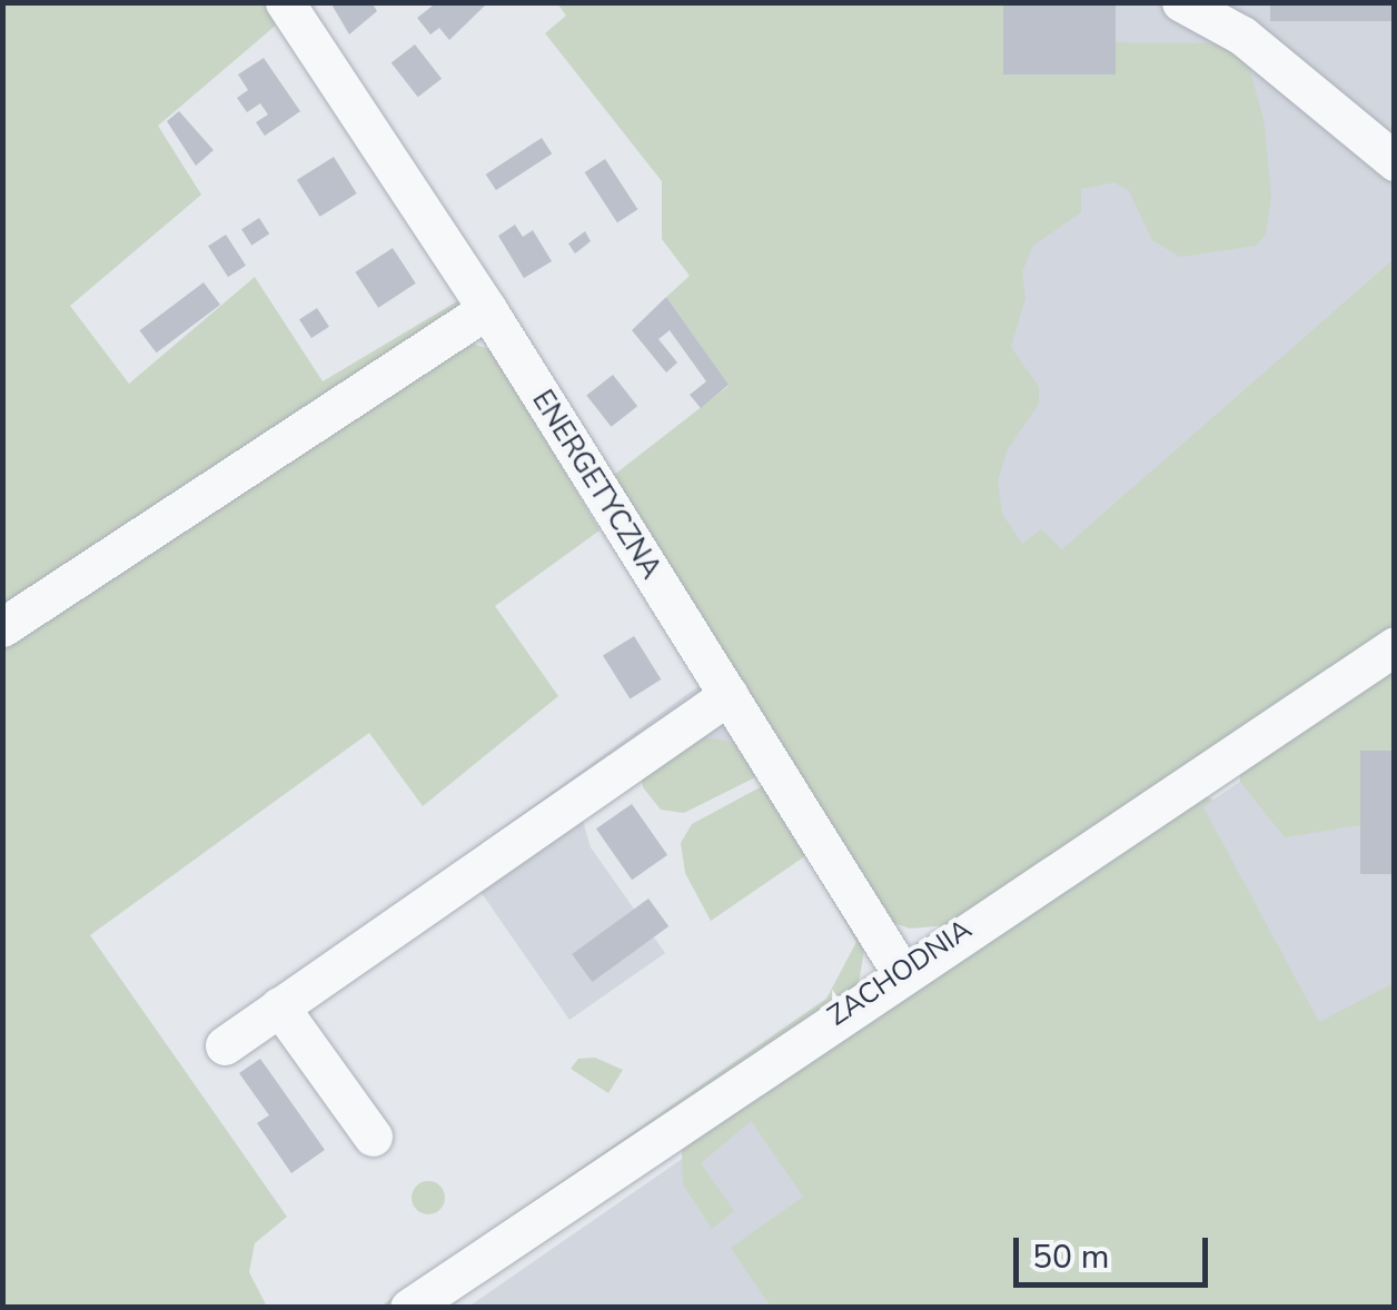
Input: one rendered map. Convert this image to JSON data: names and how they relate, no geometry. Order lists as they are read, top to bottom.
{
  "streets": {
    "street": ["ENERGETYCZNA", "ZACHODNIA"]
  },
  "crossings": [
    ["ENERGETYCZNA", "ZACHODNIA"]
  ],
  "scale_bar": "50 m"
}
